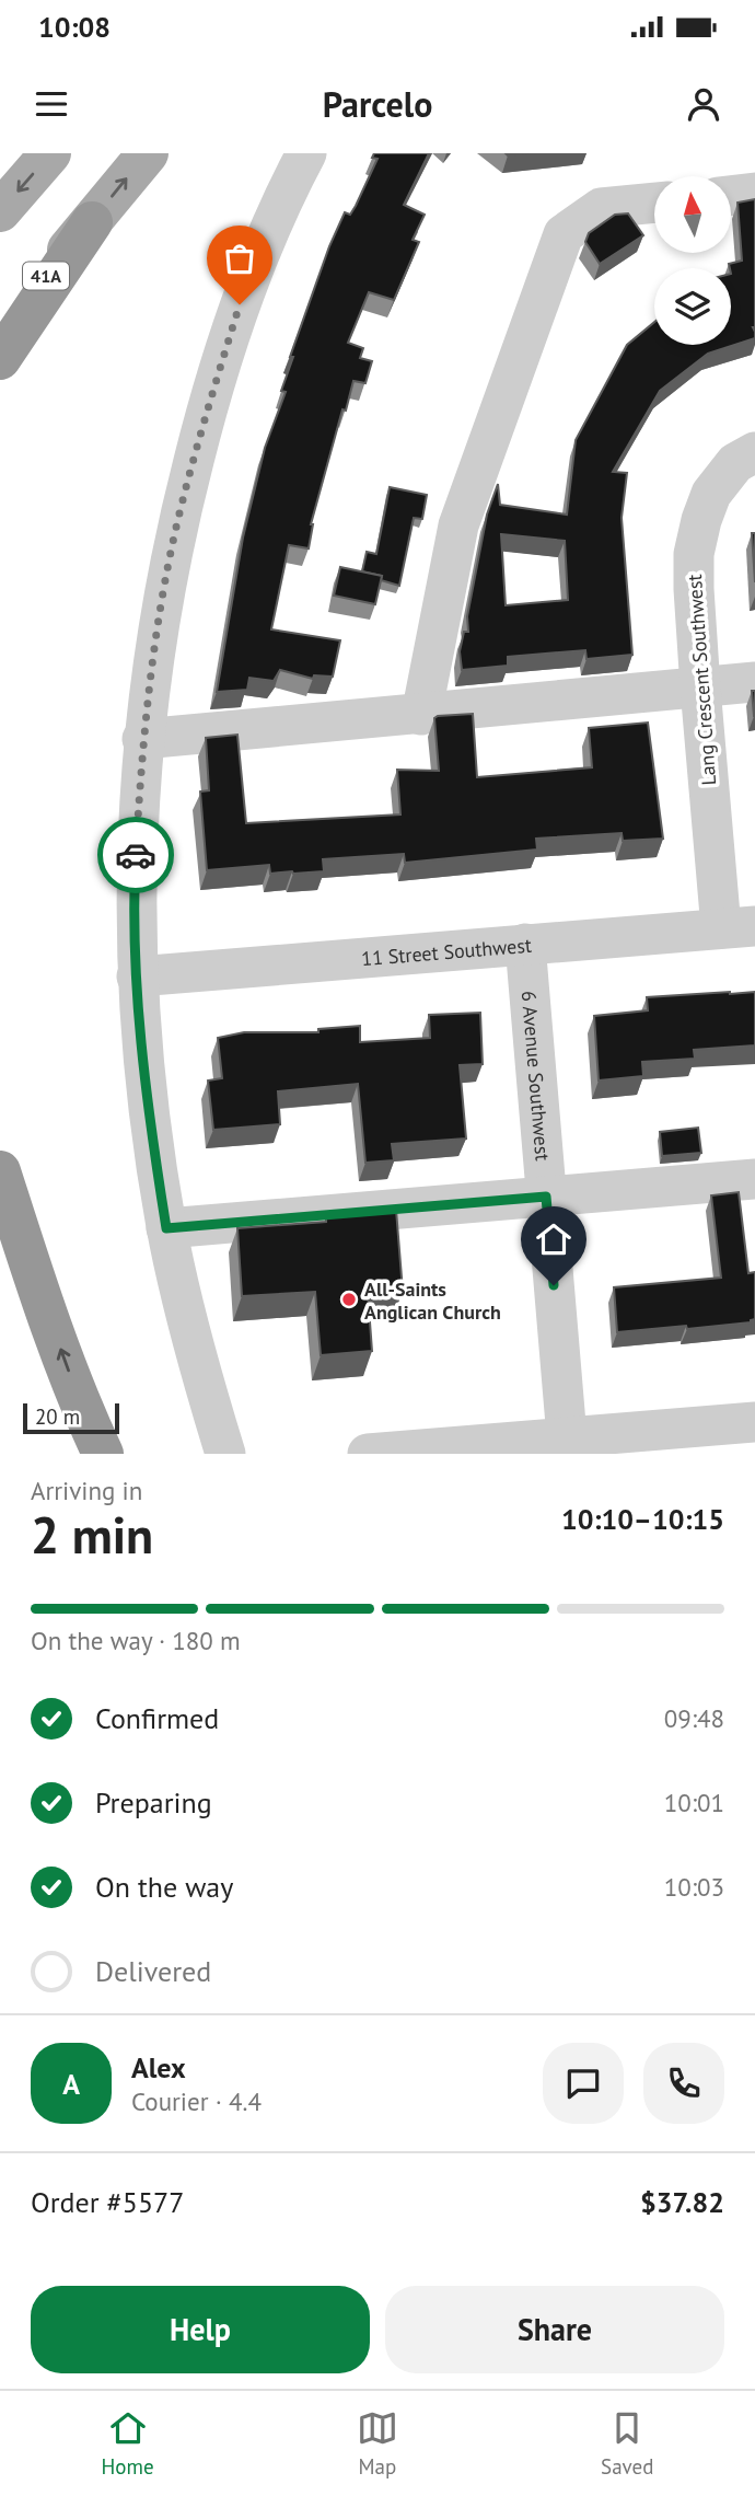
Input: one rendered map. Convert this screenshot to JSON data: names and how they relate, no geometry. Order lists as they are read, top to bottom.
{
  "streets": {
    "main road": ["41A"],
    "street": ["Lang Crescent Southwest", "11 Street Southwest", "6 Avenue Southwest"]
  },
  "crossings": [
    ["Lang Crescent Southwest", "11 Street Southwest"],
    ["11 Street Southwest", "6 Avenue Southwest"]
  ],
  "places": ["All-Saints Anglican Church"],
  "scale_bar": "20 m",
  "north": "top",
  "page": {
    "status": "10:08",
    "header": "Parcelo",
    "scale": "20 m",
    "heading": ["2 min", "Arriving in", "10:10–10:15"],
    "panel": [
      "Alex",
      "Courier · 4.4",
      "Order #5577",
      "$37.82"
    ],
    "bar": "On the way · 180 m",
    "list": [
      ["Confirmed", "09:48"],
      ["Preparing", "10:01"],
      ["On the way", "10:03"],
      "Delivered"
    ],
    "round": "A",
    "buttons": ["Help", "Share"],
    "tabs": ["Home", "Map", "Saved"]
  }
}
